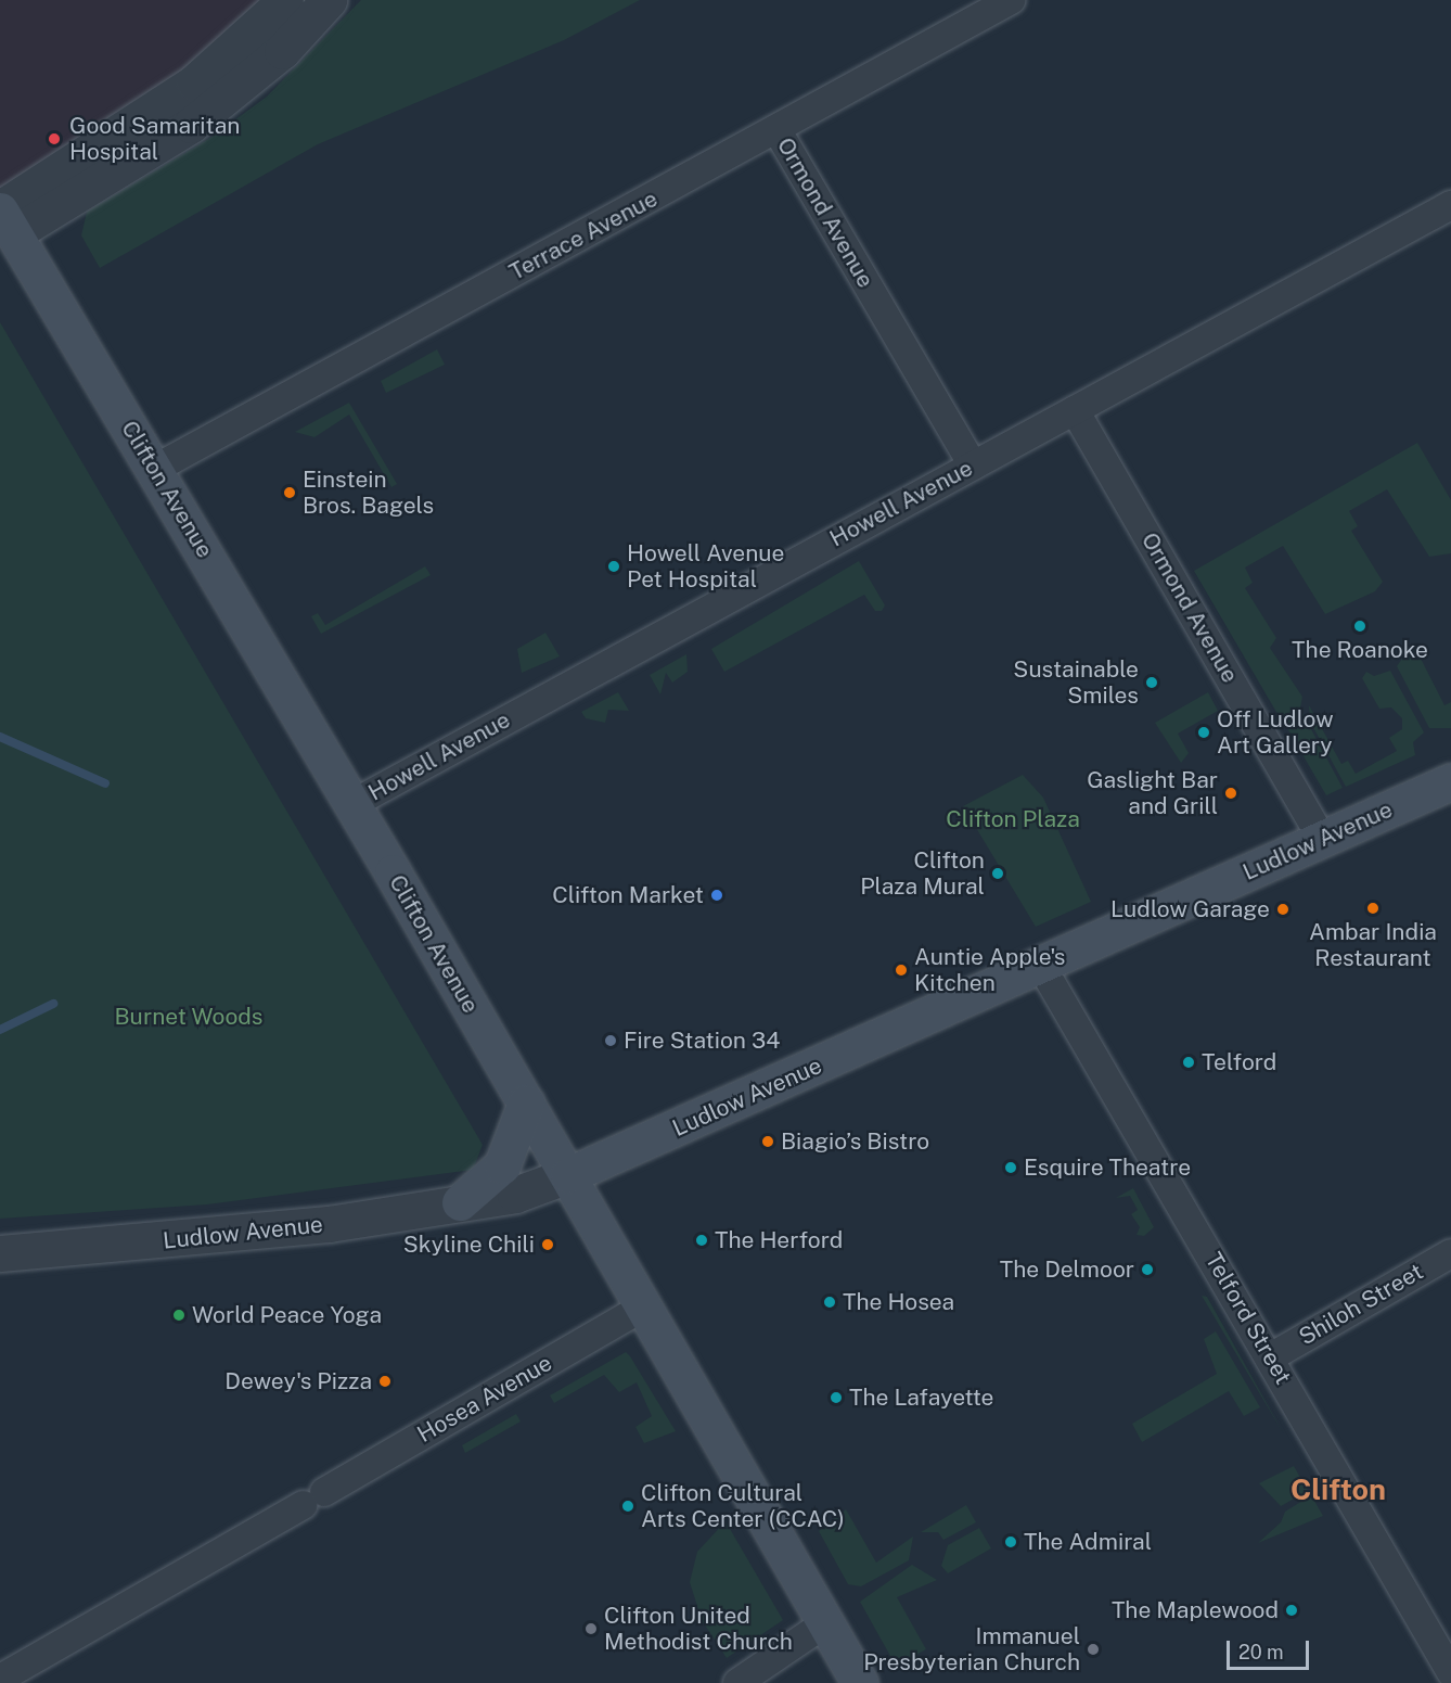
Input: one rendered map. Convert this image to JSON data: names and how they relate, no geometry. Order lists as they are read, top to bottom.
{
  "streets": {
    "main road": ["Clifton Avenue", "Ludlow Avenue"],
    "street": [
      "Ormond Avenue",
      "Terrace Avenue",
      "Howell Avenue",
      "Shiloh Street",
      "Telford Street",
      "Hosea Avenue"
    ]
  },
  "crossings": [
    ["Ormond Avenue", "Terrace Avenue"],
    ["Ormond Avenue", "Howell Avenue"],
    ["Ormond Avenue", "Ludlow Avenue"],
    ["Terrace Avenue", "Clifton Avenue"],
    ["Clifton Avenue", "Howell Avenue"],
    ["Clifton Avenue", "Ludlow Avenue"],
    ["Clifton Avenue", "Hosea Avenue"],
    ["Ludlow Avenue", "Telford Street"],
    ["Shiloh Street", "Telford Street"]
  ],
  "districts": ["Clifton"],
  "parks": ["Clifton Plaza", "Burnet Woods"],
  "places": [
    "Good Samaritan Hospital",
    "Einstein Bros. Bagels",
    "Howell Avenue Pet Hospital",
    "The Roanoke",
    "Sustainable Smiles",
    "Off Ludlow Art Gallery",
    "Gaslight Bar and Grill",
    "Clifton Plaza Mural",
    "Clifton Market",
    "Ambar India Restaurant",
    "Ludlow Garage",
    "Auntie Apple's Kitchen",
    "Fire Station 34",
    "Telford",
    "Biagio’s Bistro",
    "Esquire Theatre",
    "The Herford",
    "Skyline Chili",
    "The Delmoor",
    "The Hosea",
    "World Peace Yoga",
    "Dewey's Pizza",
    "The Lafayette",
    "Clifton Cultural Arts Center (CCAC)",
    "The Admiral",
    "The Maplewood",
    "Clifton United Methodist Church",
    "Immanuel Presbyterian Church"
  ],
  "scale_bar": "20 m"
}
